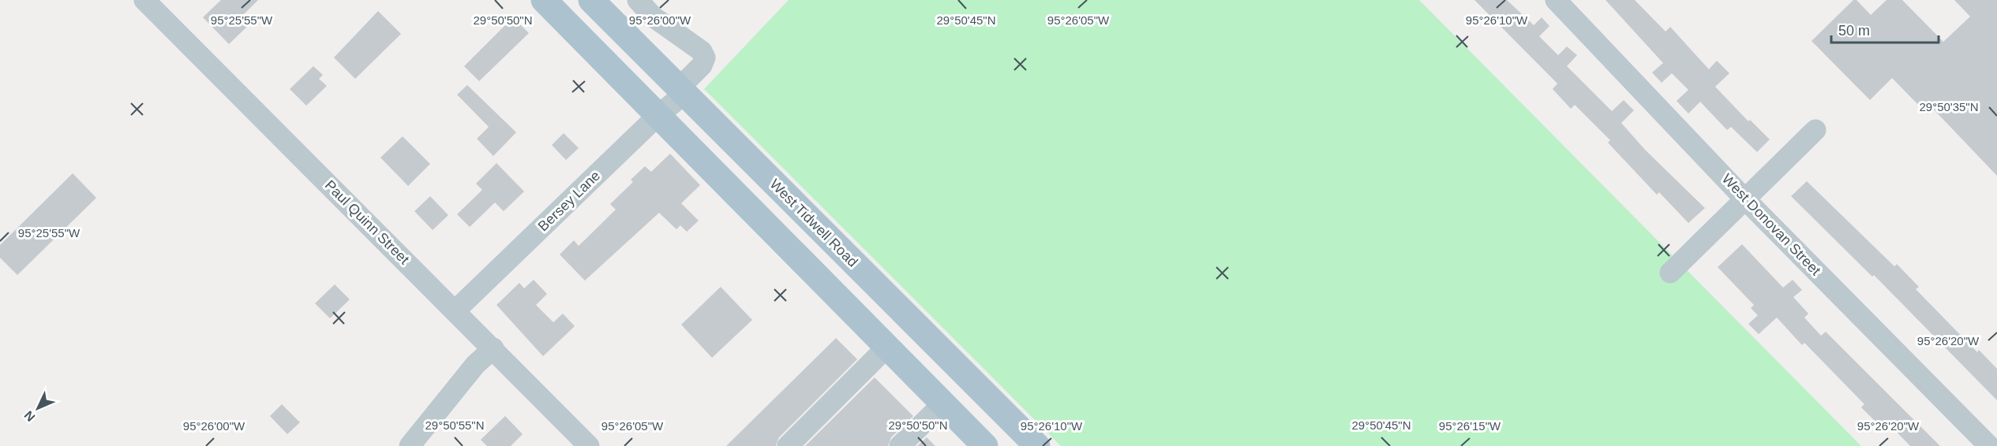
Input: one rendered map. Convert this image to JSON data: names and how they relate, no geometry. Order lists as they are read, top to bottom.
{
  "streets": {
    "main road": ["West Tidwell Road"],
    "street": ["Bersey Lane", "Paul Quinn Street", "West Donovan Street"]
  },
  "crossings": [
    ["Bersey Lane", "Paul Quinn Street"],
    ["Bersey Lane", "West Tidwell Road"]
  ],
  "scale_bar": "50 m",
  "north": "bottom left",
  "coordinates": [
    "95°25'55\"W",
    "95°26'00\"W",
    "95°26'05\"W",
    "95°26'10\"W",
    "29°50'50\"N",
    "29°50'45\"N",
    "29°50'35\"N",
    "95°26'20\"W",
    "29°50'55\"N",
    "95°26'15\"W"
  ]
}
